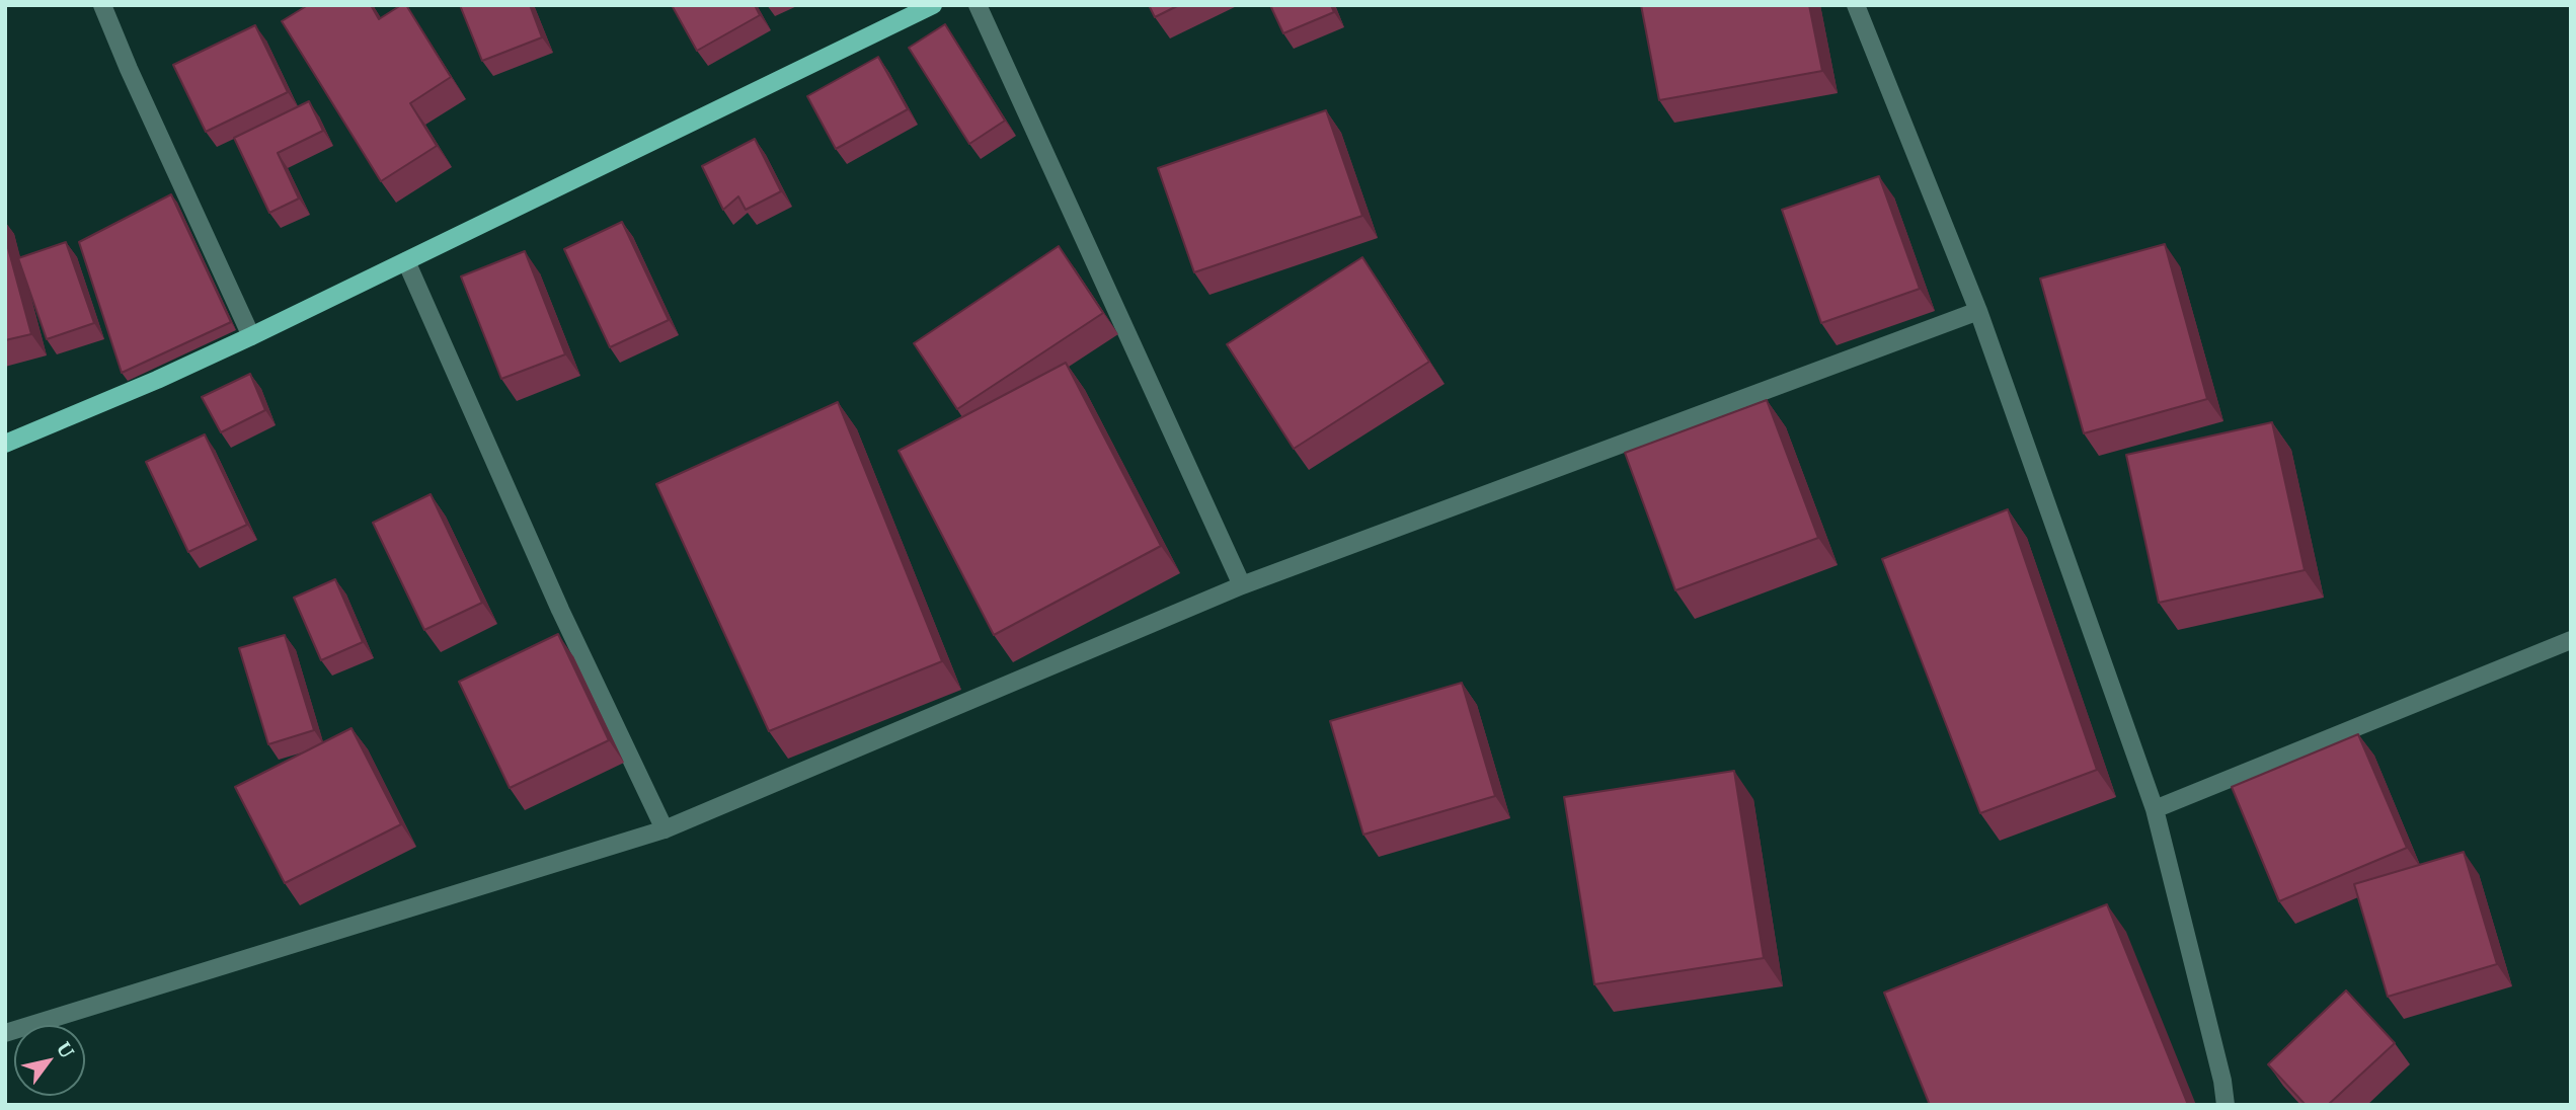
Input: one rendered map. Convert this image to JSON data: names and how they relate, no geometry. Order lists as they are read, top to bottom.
{
  "north": "top right"
}
